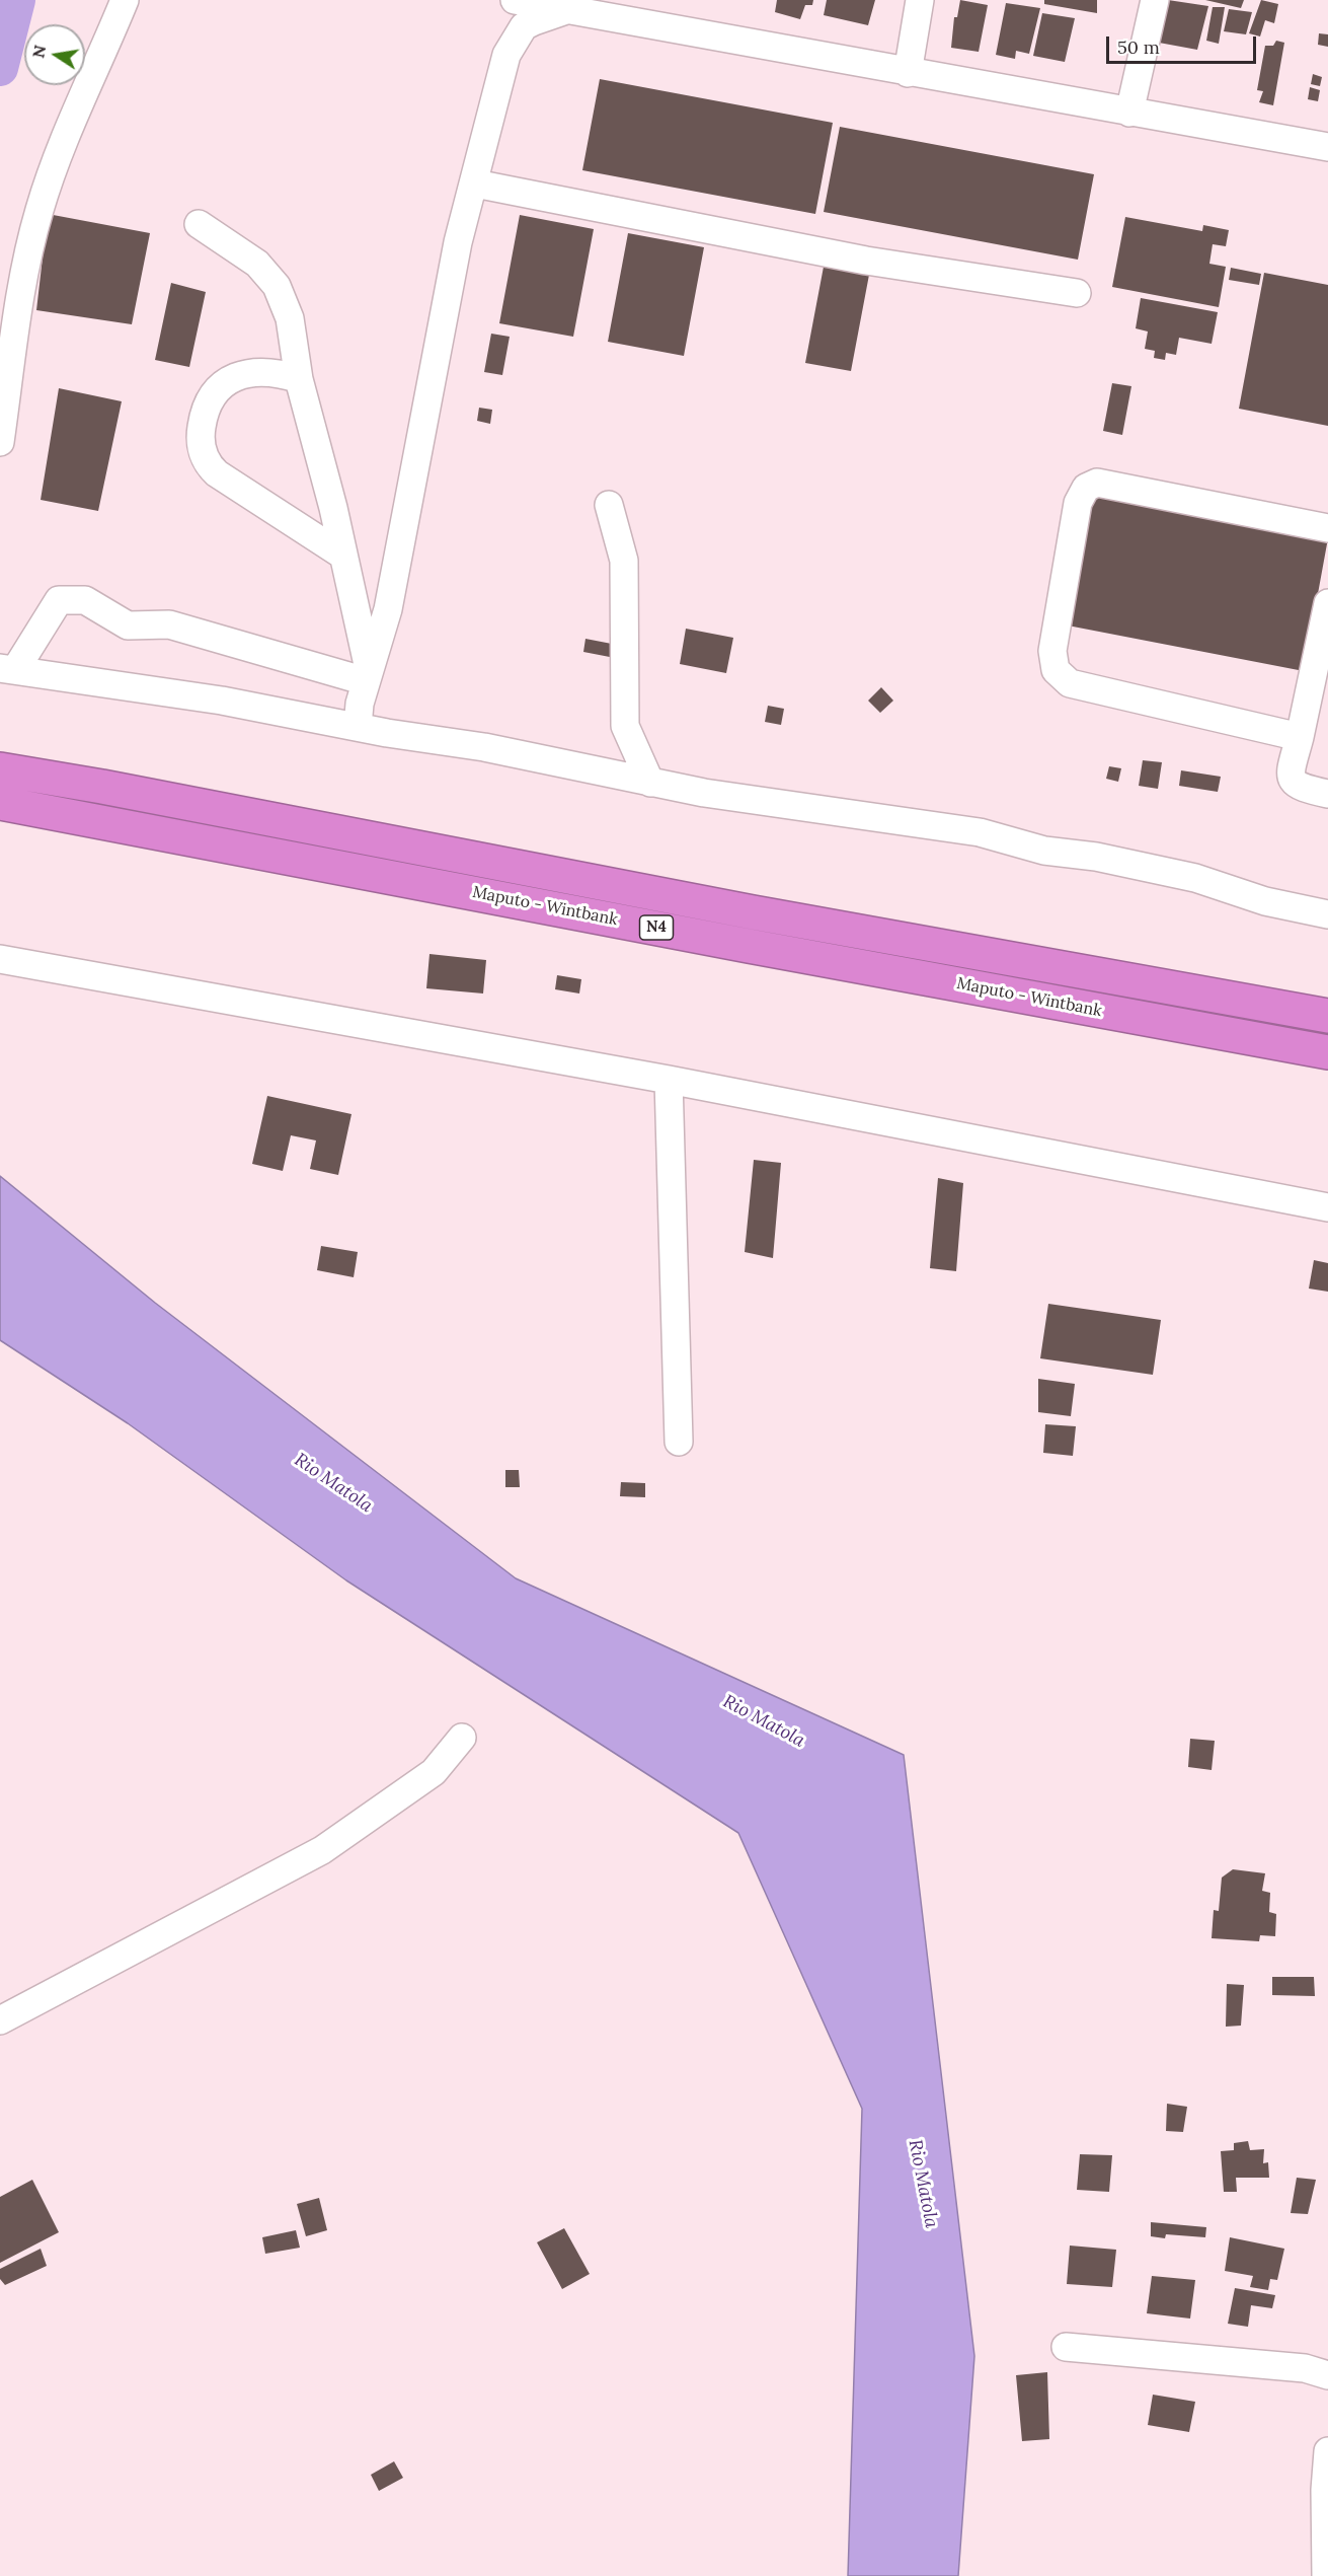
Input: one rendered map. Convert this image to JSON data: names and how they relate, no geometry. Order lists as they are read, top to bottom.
{
  "streets": {
    "highway": ["Maputo - Wintbank", "N4"]
  },
  "water": ["Rio Matola"],
  "scale_bar": "50 m",
  "north": "left"
}
